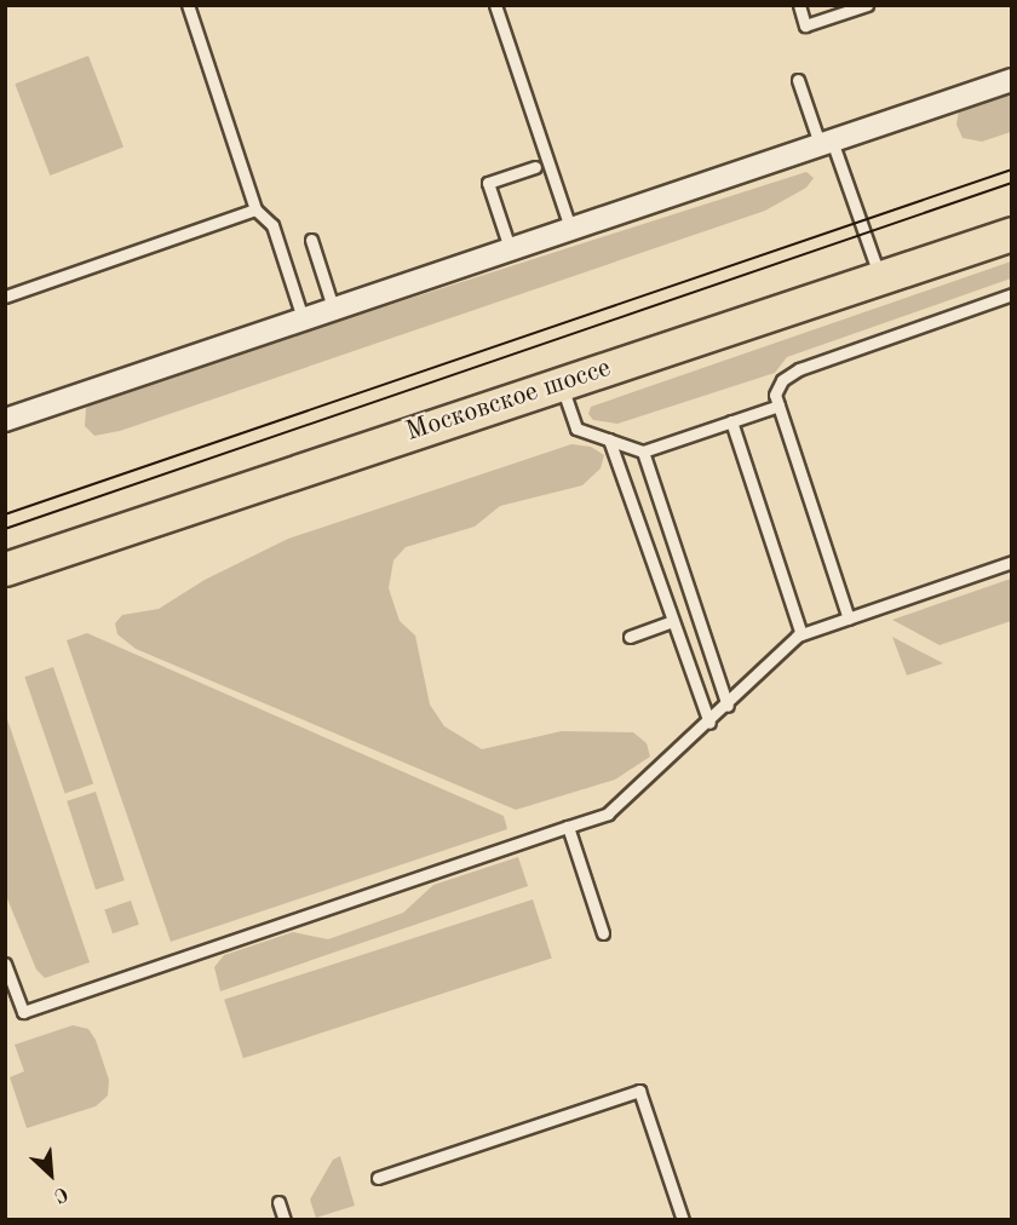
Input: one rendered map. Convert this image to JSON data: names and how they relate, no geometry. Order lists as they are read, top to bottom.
{
  "streets": {
    "main road": ["Московское шоссе"]
  },
  "north": "bottom right"
}
